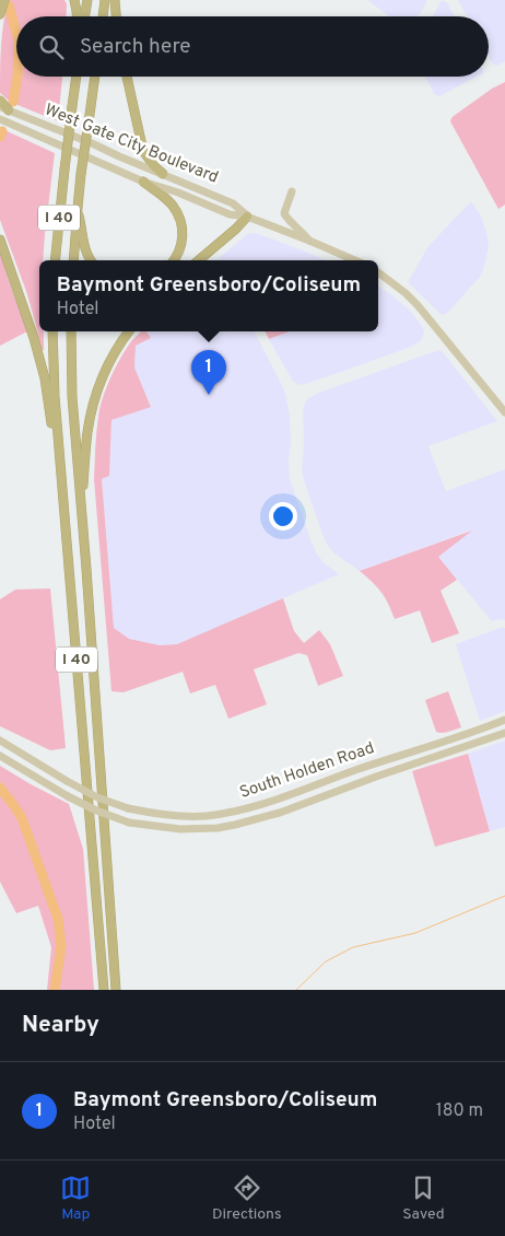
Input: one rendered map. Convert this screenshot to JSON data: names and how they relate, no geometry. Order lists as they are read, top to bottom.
{
  "streets": {
    "highway": ["I 40"],
    "main road": ["West Gate City Boulevard", "South Holden Road"]
  },
  "page": {
    "search": "Search here",
    "popup": ["Baymont Greensboro/Coliseum", "Hotel"],
    "pins": "1",
    "heading": "Nearby",
    "list": [
      {
        "mark": "1",
        "name": "Baymont Greensboro/Coliseum",
        "note": "Hotel",
        "value": "180 m"
      }
    ],
    "nav": ["Map", "Directions", "Saved"]
  }
}
